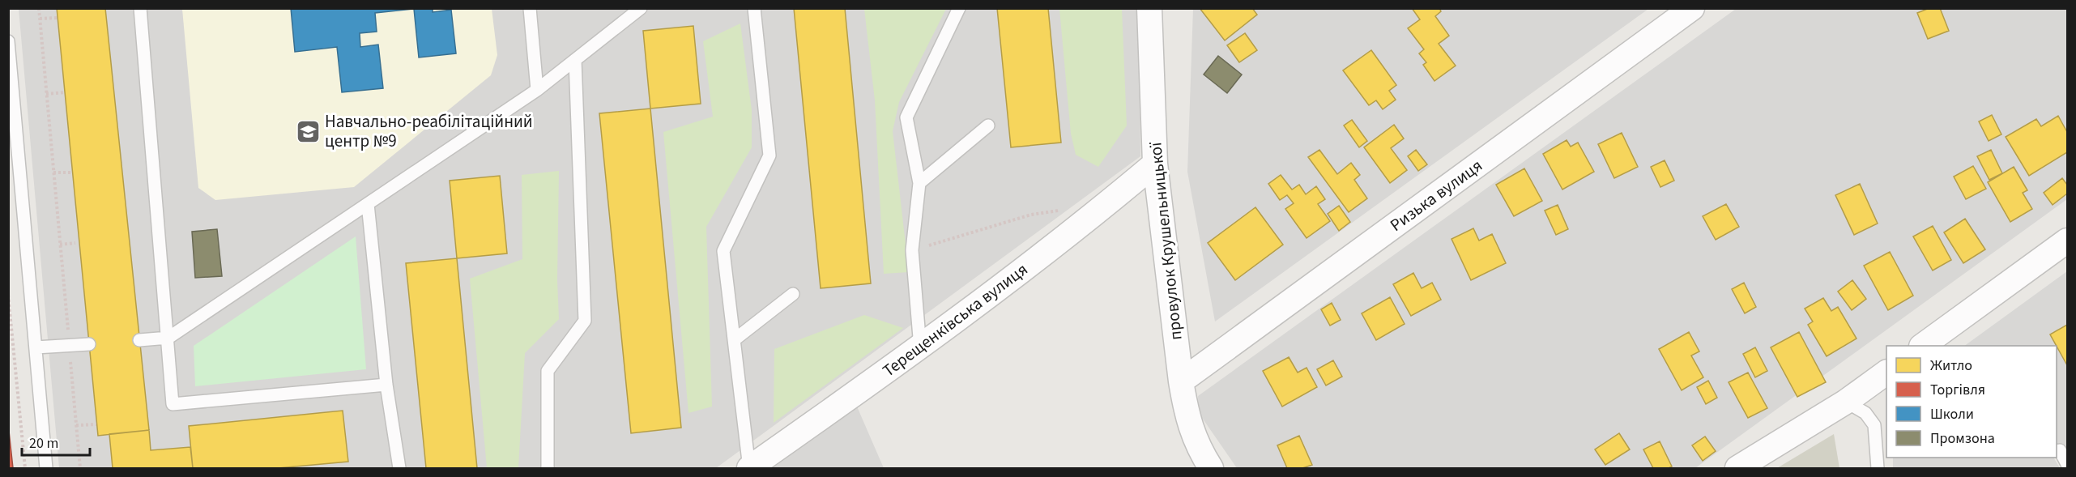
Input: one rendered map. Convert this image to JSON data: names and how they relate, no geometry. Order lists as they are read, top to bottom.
{
  "streets": {
    "street": ["Ризька вулиця", "провулок Крушельницької", "Терещенківська вулиця"]
  },
  "crossings": [
    ["Ризька вулиця", "провулок Крушельницької"],
    ["провулок Крушельницької", "Терещенківська вулиця"]
  ],
  "places": {
    "school or university": ["Навчально-реабілітаційний центр №9"]
  },
  "legend": [
    "Житло",
    "Торгівля",
    "Школи",
    "Промзона"
  ],
  "scale_bar": "20 m"
}
